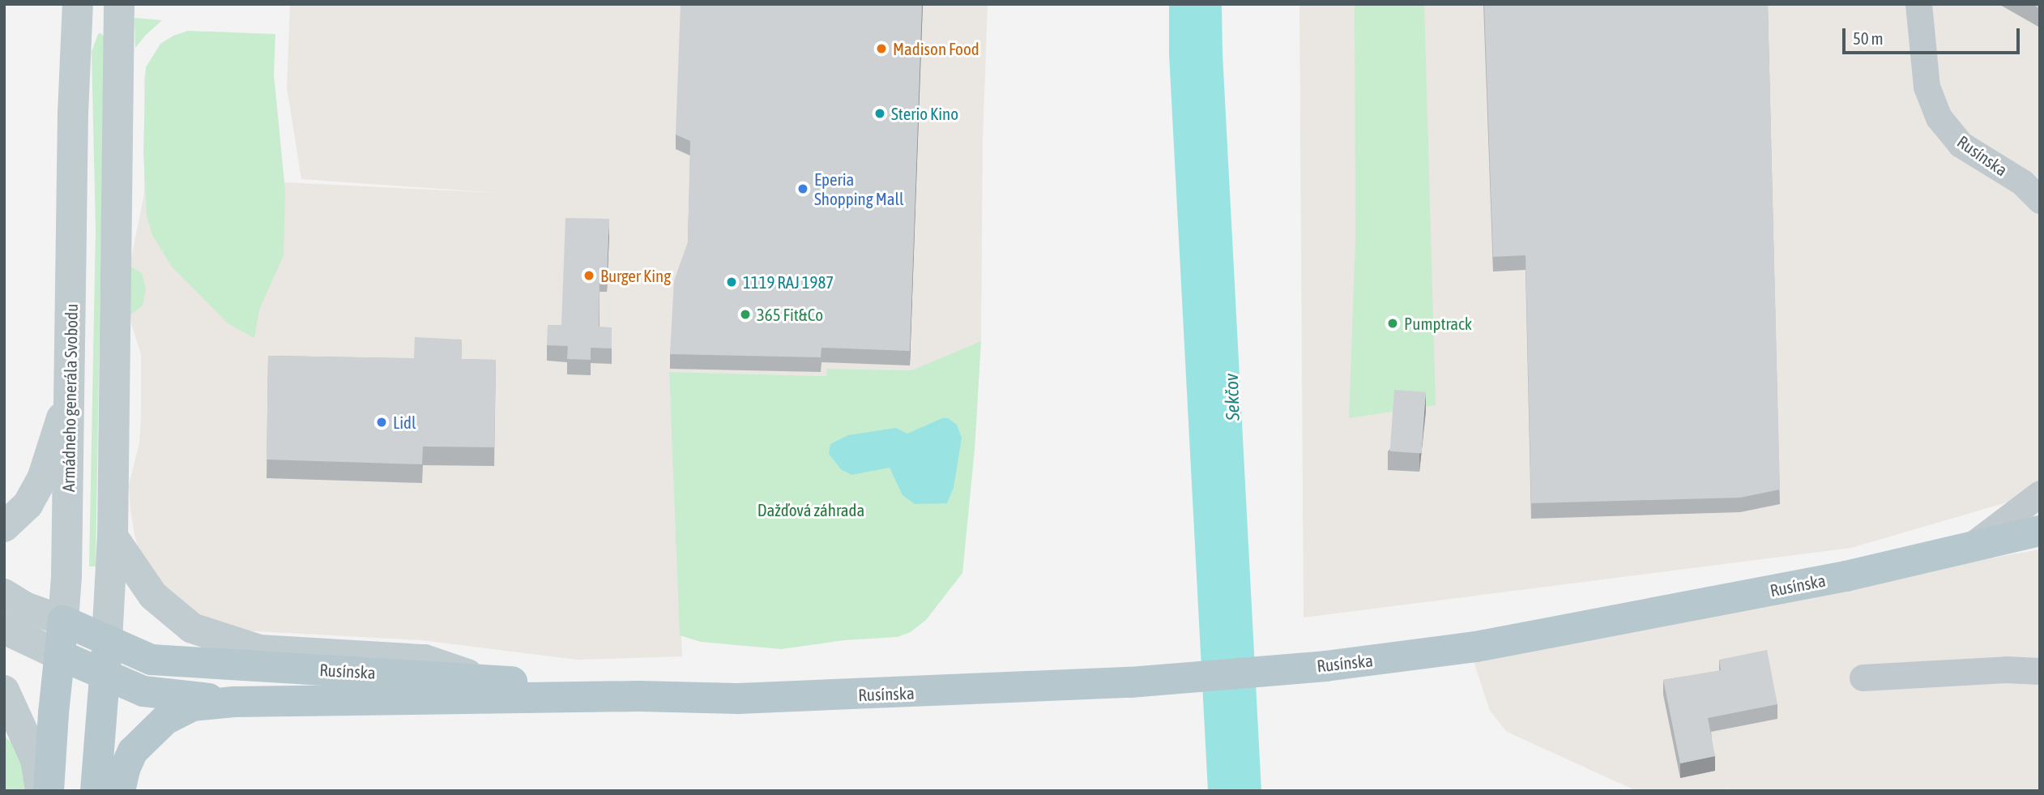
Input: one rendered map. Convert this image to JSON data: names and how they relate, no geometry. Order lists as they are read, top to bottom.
{
  "streets": {
    "main road": ["Rusínska", "Armádneho generála Svobodu"]
  },
  "crossings": [
    ["Rusínska", "Armádneho generála Svobodu"]
  ],
  "water": ["Sekčov"],
  "parks": ["Dažďová záhrada"],
  "places": [
    "Madison Food",
    "Sterio Kino",
    "Eperia Shopping Mall",
    "Burger King",
    "1119 RAJ 1987",
    "365 Fit&Co",
    "Pumptrack",
    "Lidl"
  ],
  "scale_bar": "50 m"
}
